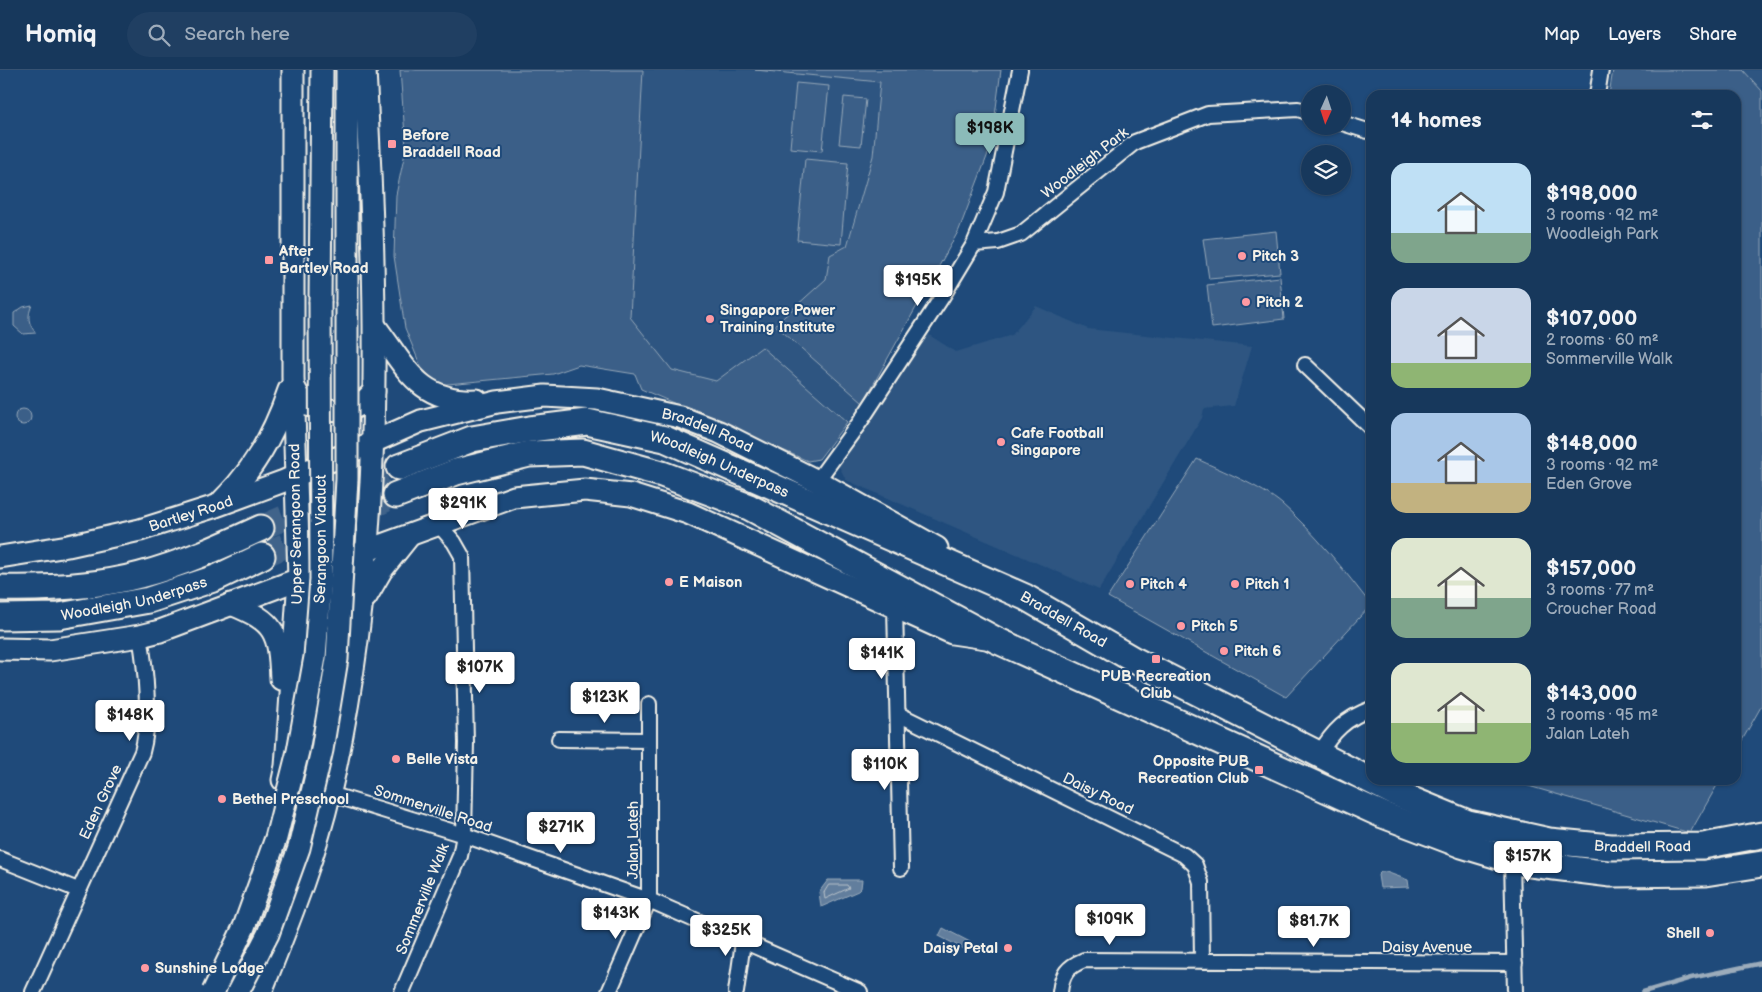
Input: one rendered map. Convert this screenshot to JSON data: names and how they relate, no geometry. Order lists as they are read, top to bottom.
{
  "streets": {
    "highway": ["Braddell Road", "Woodleigh Underpass"],
    "main road": ["Bartley Road", "Upper Serangoon Road", "Serangoon Viaduct"],
    "street": [
      "Woodleigh Park",
      "Daisy Road",
      "Eden Grove",
      "Sommerville Road",
      "Jalan Lateh",
      "Sommerville Walk",
      "Daisy Avenue"
    ]
  },
  "crossings": [
    ["Braddell Road", "Woodleigh Underpass"],
    ["Braddell Road", "Bartley Road"],
    ["Braddell Road", "Sommerville Walk"],
    ["Bartley Road", "Upper Serangoon Road"],
    ["Daisy Road", "Daisy Avenue"],
    ["Sommerville Road", "Jalan Lateh"],
    ["Sommerville Road", "Sommerville Walk"]
  ],
  "places": {
    "transit": [
      "Before Braddell Road",
      "After Bartley Road",
      "PUB Recreation Club",
      "Opposite PUB Recreation Club"
    ],
    "other": [
      "Pitch 3",
      "Pitch 2",
      "Singapore Power Training Institute",
      "Cafe Football Singapore",
      "E Maison",
      "Pitch 4",
      "Pitch 1",
      "Pitch 5",
      "Pitch 6",
      "Belle Vista",
      "Bethel Preschool",
      "Shell",
      "Daisy Petal",
      "Sunshine Lodge"
    ]
  },
  "north": "bottom",
  "page": {
    "header": "Homiq",
    "search": "Search here",
    "nav": ["Map", "Layers", "Share"],
    "heading": "14 homes",
    "price": [
      "$198K",
      "$195K",
      "$291K",
      "$141K",
      "$107K",
      "$123K",
      "$148K",
      "$110K",
      "$271K",
      "$157K",
      "$143K",
      "$109K",
      "$81.7K",
      "$325K"
    ],
    "list": [
      {
        "name": "$198,000",
        "note": "3 rooms · 92 m² · Woodleigh Park"
      },
      {
        "name": "$107,000",
        "note": "2 rooms · 60 m² · Sommerville Walk"
      },
      {
        "name": "$148,000",
        "note": "3 rooms · 92 m² · Eden Grove"
      },
      {
        "name": "$157,000",
        "note": "3 rooms · 77 m² · Croucher Road"
      },
      {
        "name": "$143,000",
        "note": "3 rooms · 95 m² · Jalan Lateh"
      }
    ]
  }
}
